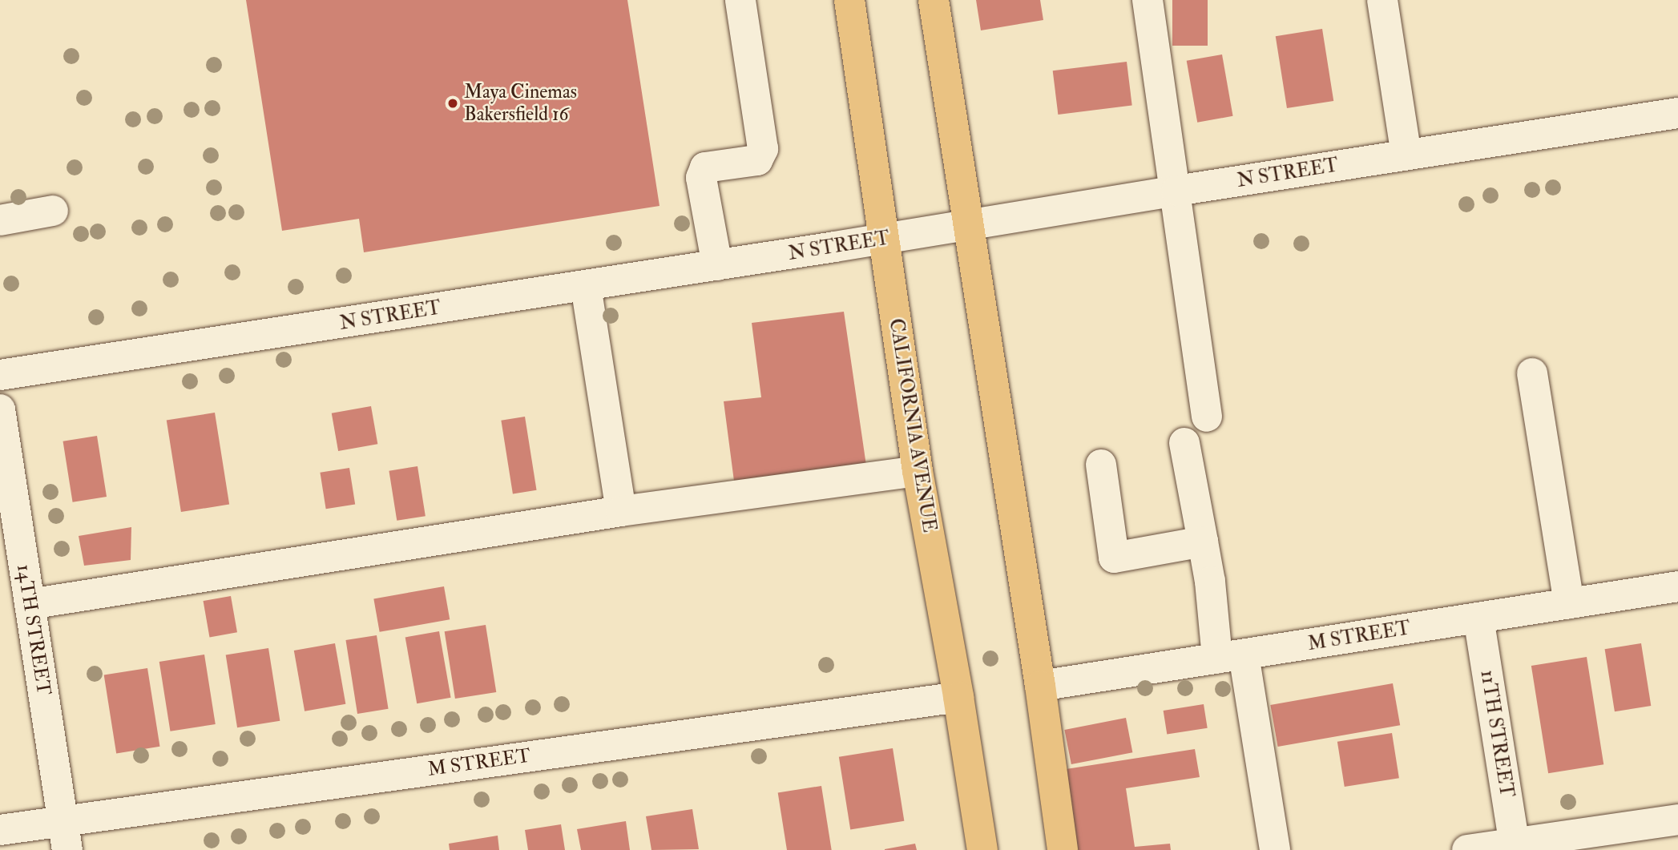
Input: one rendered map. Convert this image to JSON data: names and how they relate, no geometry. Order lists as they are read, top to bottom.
{
  "streets": {
    "main road": ["CALIFORNIA AVENUE"],
    "street": [
      "N STREET",
      "14TH STREET",
      "M STREET",
      "11TH STREET"
    ]
  },
  "crossings": [
    ["N STREET", "CALIFORNIA AVENUE"],
    ["CALIFORNIA AVENUE", "M STREET"],
    ["14TH STREET", "M STREET"],
    ["M STREET", "11TH STREET"]
  ],
  "places": ["Maya Cinemas Bakersfield 16"]
}
